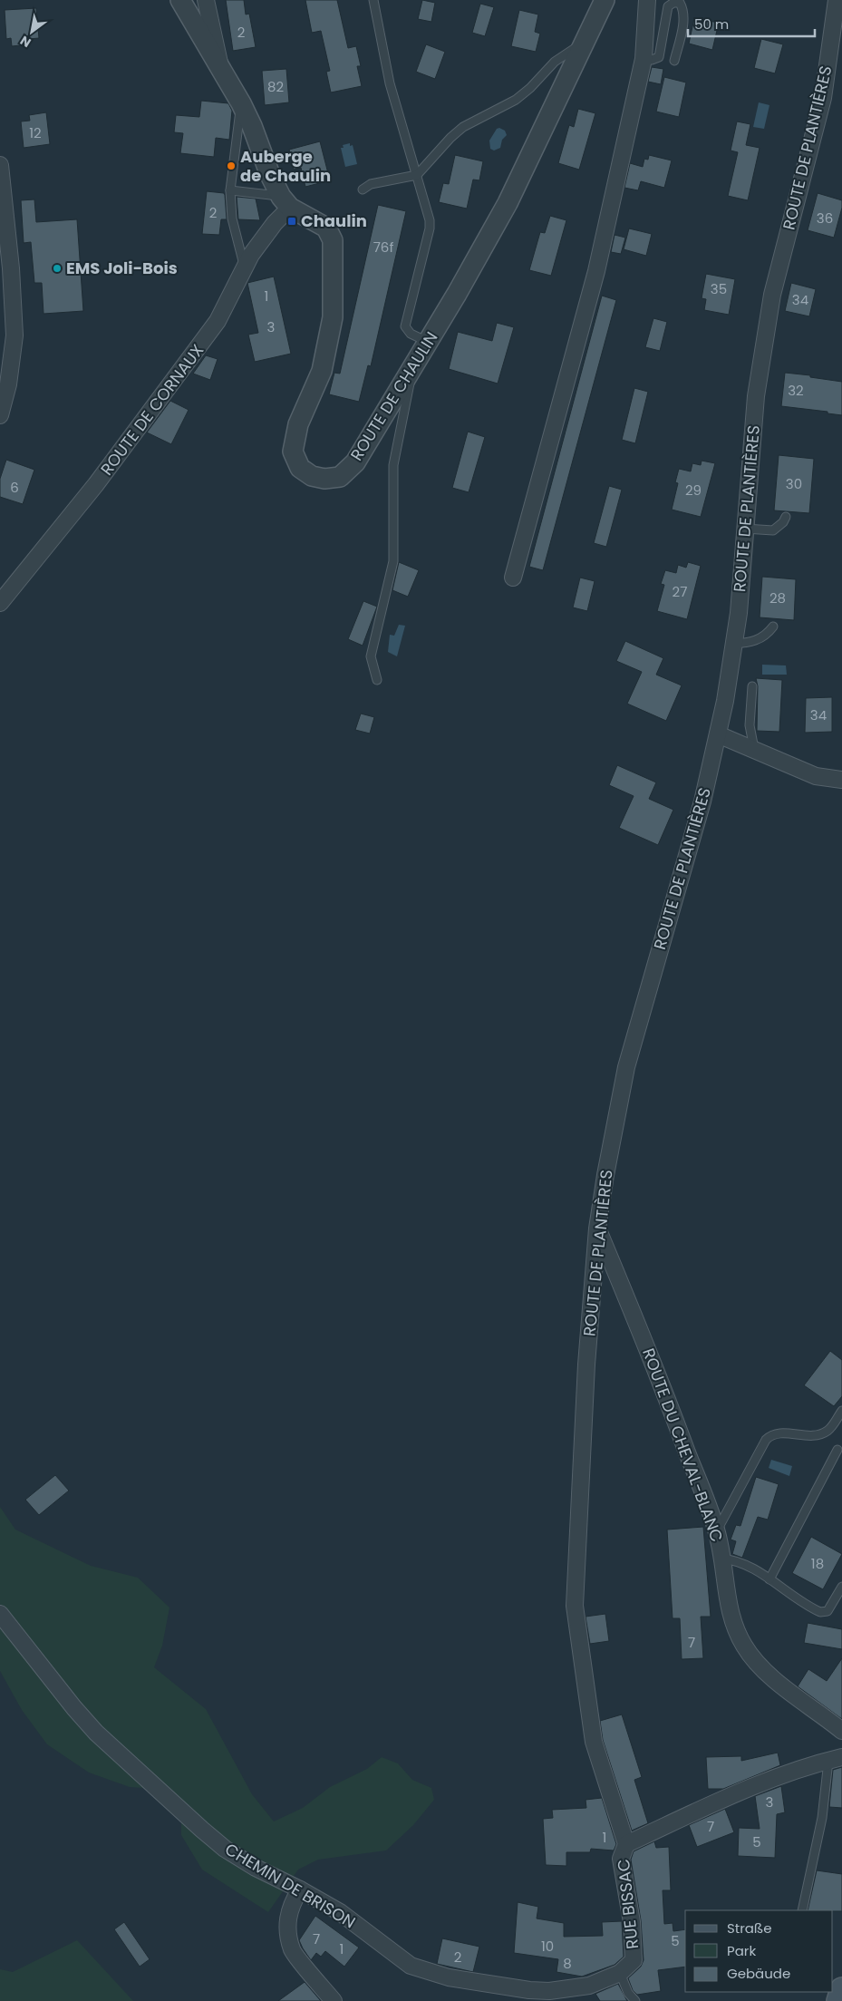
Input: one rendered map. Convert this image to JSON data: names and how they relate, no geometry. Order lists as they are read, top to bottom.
{
  "streets": {
    "street": [
      "ROUTE DE PLANTIÈRES",
      "ROUTE DE CHAULIN",
      "ROUTE DE CORNAUX",
      "ROUTE DU CHEVAL-BLANC",
      "CHEMIN DE BRISON",
      "RUE BISSAC"
    ]
  },
  "crossings": [
    ["ROUTE DE PLANTIÈRES", "ROUTE DU CHEVAL-BLANC"],
    ["ROUTE DE PLANTIÈRES", "RUE BISSAC"],
    ["ROUTE DE CHAULIN", "ROUTE DE CORNAUX"],
    ["CHEMIN DE BRISON", "RUE BISSAC"]
  ],
  "places": {
    "other": ["Auberge de Chaulin", "EMS Joli-Bois"],
    "transit": ["Chaulin"]
  },
  "house_numbers": [
    "2",
    "82",
    "12",
    "2",
    "36",
    "76f",
    "35",
    "1",
    "34",
    "3",
    "32",
    "30",
    "6",
    "29",
    "27",
    "28",
    "34",
    "18",
    "7",
    "3",
    "7",
    "1",
    "5",
    "7",
    "5",
    "10",
    "1",
    "2",
    "8"
  ],
  "legend": ["Straße", "Park", "Gebäude"],
  "scale_bar": "50 m",
  "north": "bottom left"
}
